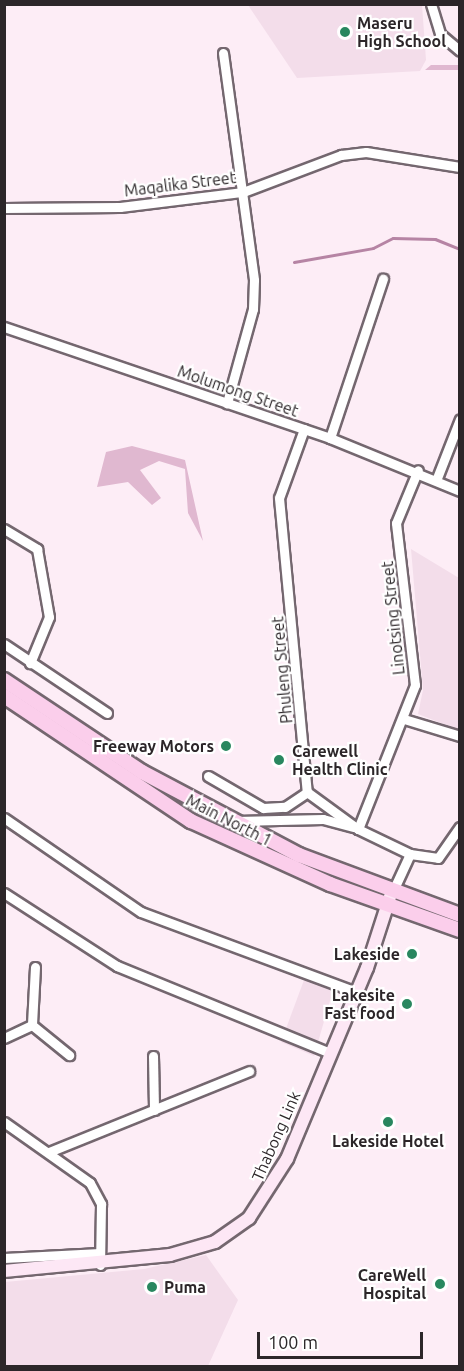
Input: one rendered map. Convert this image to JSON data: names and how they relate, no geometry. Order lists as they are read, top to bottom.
{
  "streets": {
    "main road": ["Main North 1", "Thabong Link"],
    "street": [
      "Maqalika Street",
      "Molumong Street",
      "Linotsing Street",
      "Phuleng Street"
    ]
  },
  "crossings": [
    ["Molumong Street", "Linotsing Street"],
    ["Molumong Street", "Phuleng Street"],
    ["Main North 1", "Thabong Link"]
  ],
  "places": [
    "Maseru High School",
    "Freeway Motors",
    "Carewell Health Clinic",
    "Lakeside",
    "Lakesite Fast food",
    "Lakeside Hotel",
    "CareWell Hospital",
    "Puma"
  ],
  "scale_bar": "100 m"
}
